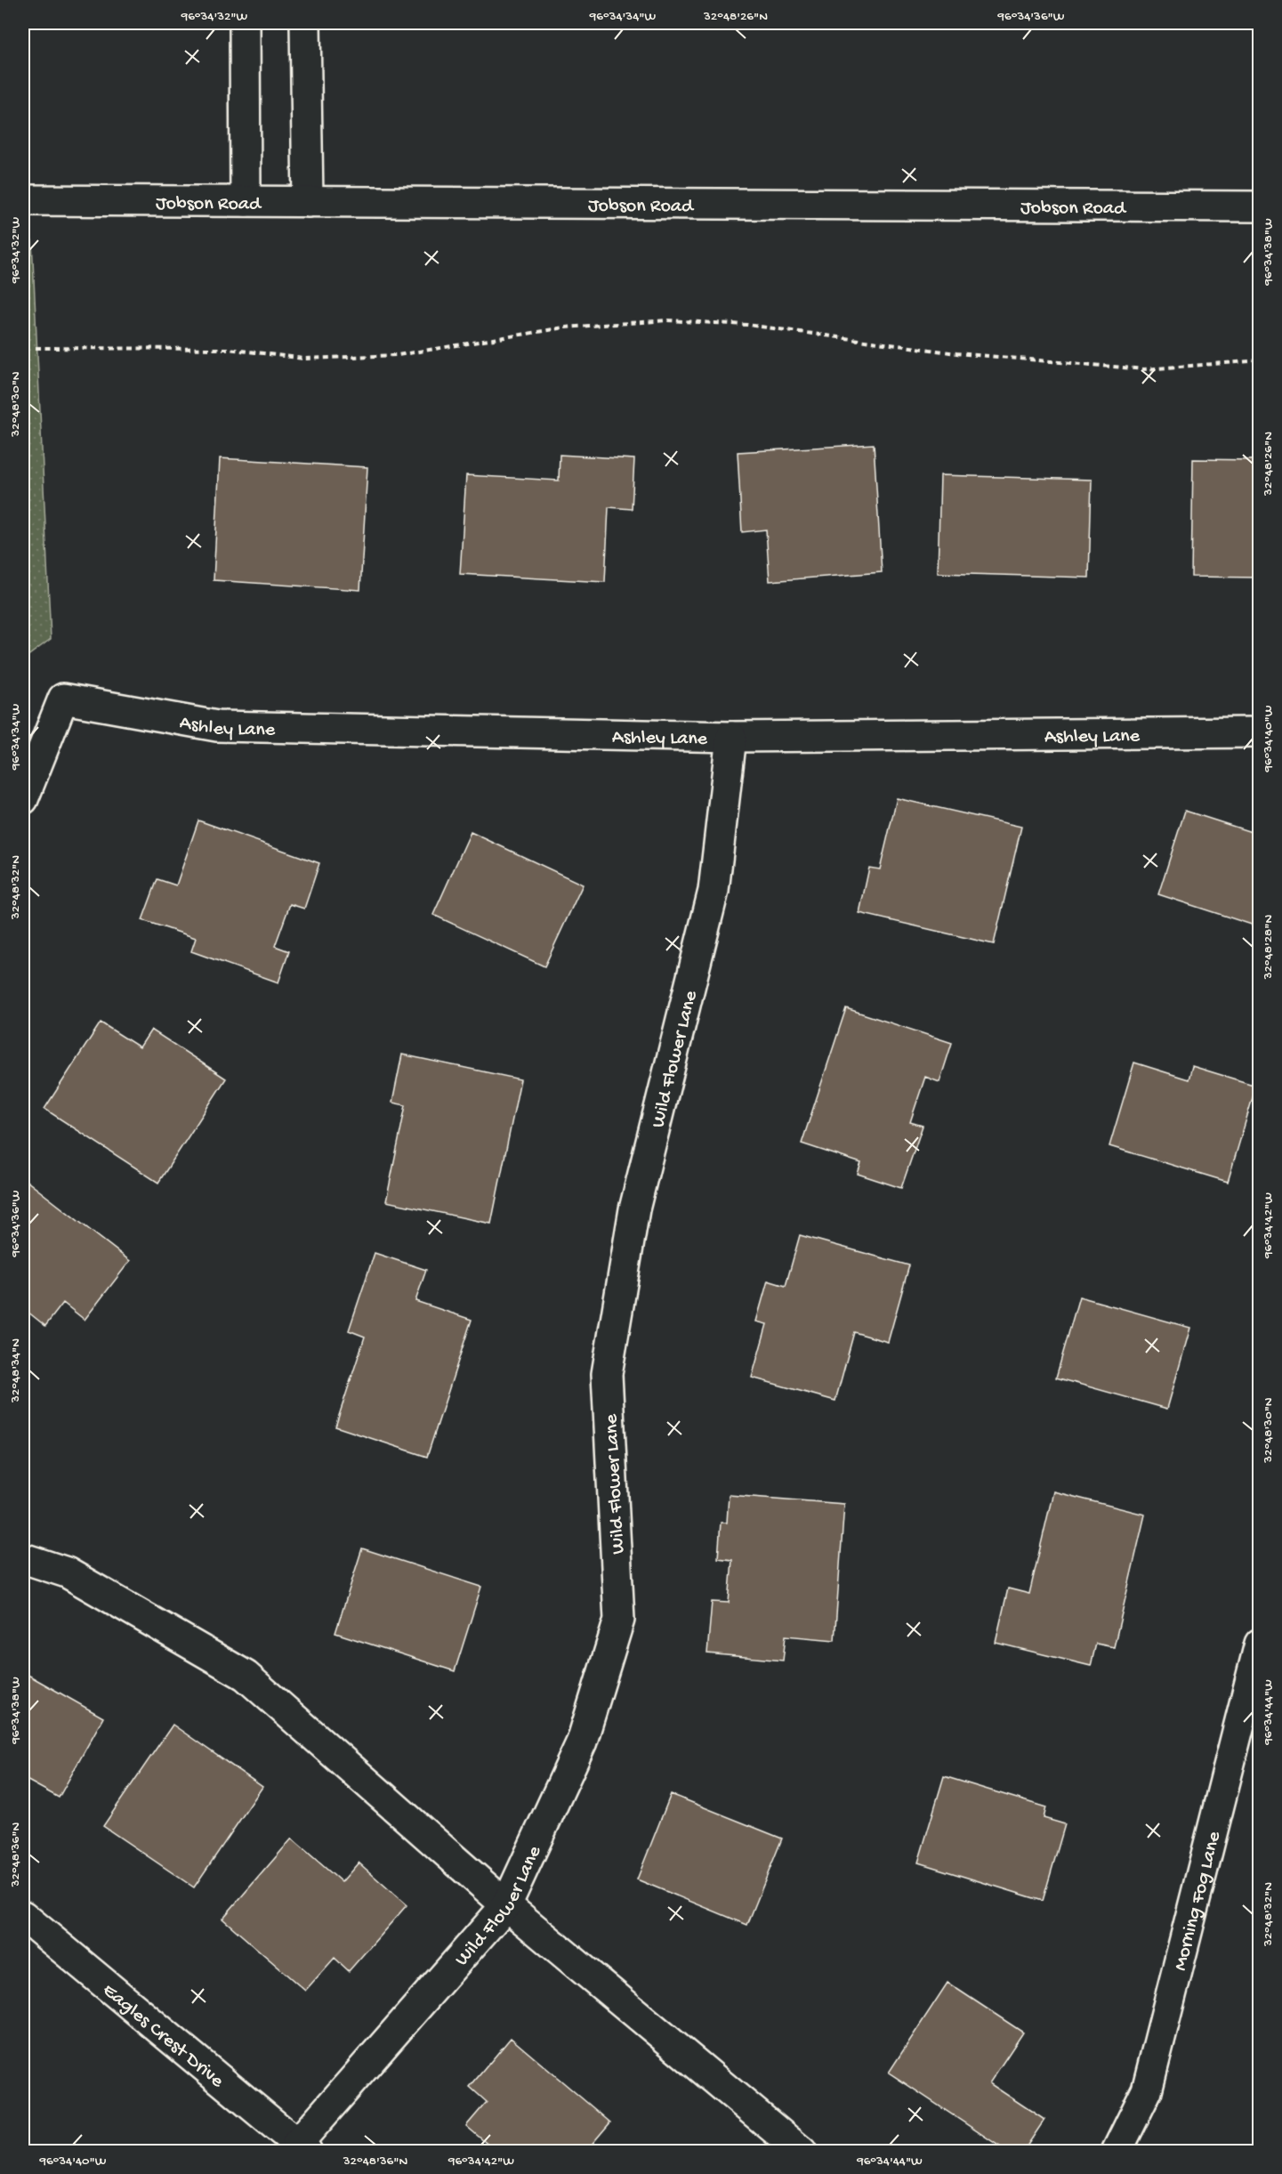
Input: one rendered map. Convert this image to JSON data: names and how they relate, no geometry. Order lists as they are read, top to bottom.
{
  "streets": {
    "street": [
      "Jobson Road",
      "Ashley Lane",
      "Wild Flower Lane",
      "Morning Fog Lane",
      "Eagles Crest Drive"
    ]
  },
  "crossings": [
    ["Ashley Lane", "Wild Flower Lane"],
    ["Wild Flower Lane", "Eagles Crest Drive"]
  ],
  "coordinates": [
    "96°34'32\"W",
    "96°34'34\"W",
    "32°48'26\"N",
    "96°34'36\"W",
    "96°34'38\"W",
    "32°48'30\"N",
    "96°34'40\"W",
    "32°48'32\"N",
    "32°48'28\"N",
    "96°34'42\"W",
    "32°48'34\"N",
    "96°34'44\"W",
    "32°48'36\"N"
  ]
}
